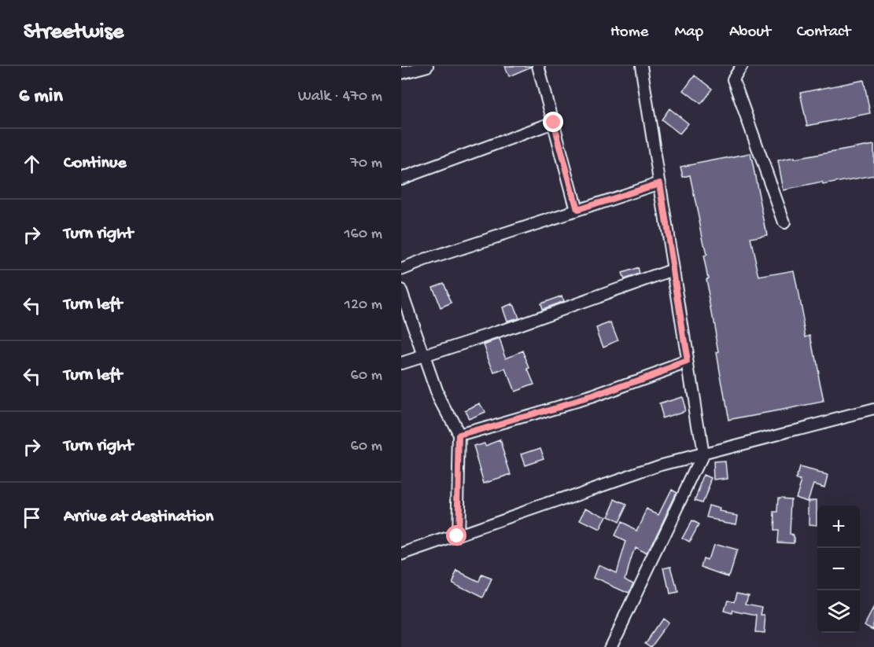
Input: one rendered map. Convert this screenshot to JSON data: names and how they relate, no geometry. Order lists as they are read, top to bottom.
{
  "page": {
    "header": "Streetwise",
    "nav": [
      "Home",
      "Map",
      "About",
      "Contact"
    ],
    "heading": ["6 min", "Walk · 470 m"],
    "list": [
      ["Continue", "70 m"],
      ["Turn right", "160 m"],
      ["Turn left", "120 m"],
      ["Turn left", "60 m"],
      ["Turn right", "60 m"],
      "Arrive at destination"
    ],
    "map_buttons": ["+", "−"]
  }
}
